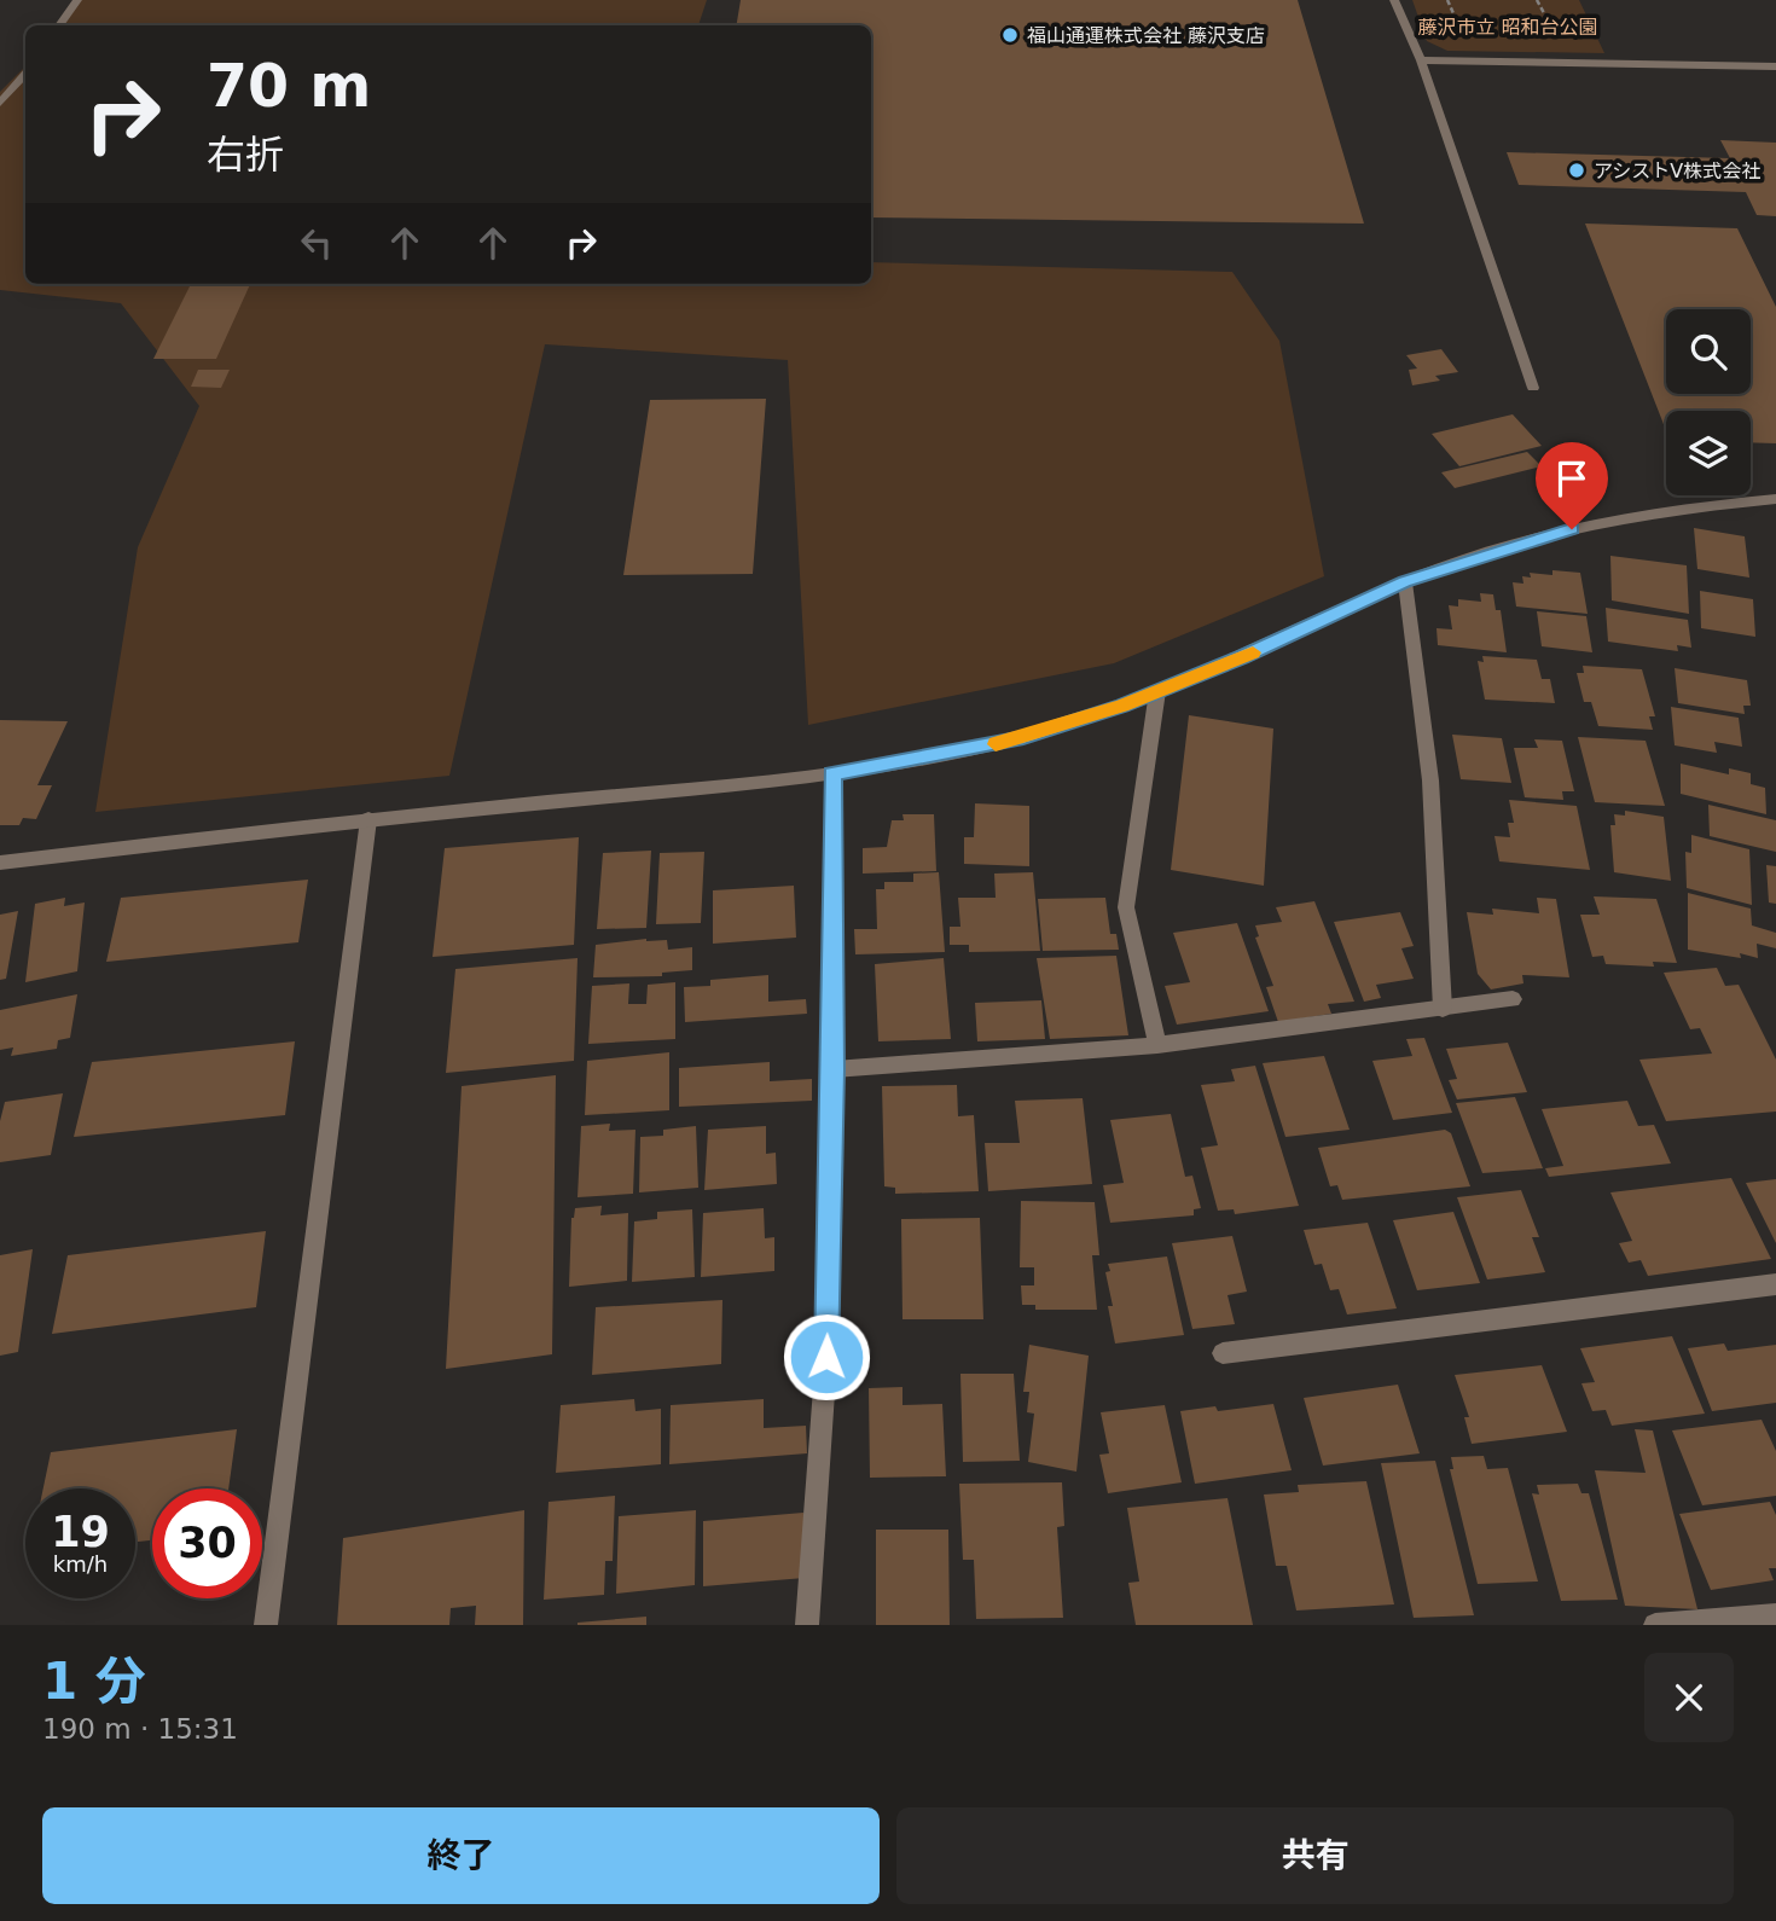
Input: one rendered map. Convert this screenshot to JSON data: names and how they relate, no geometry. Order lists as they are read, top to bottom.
{
  "parks": ["藤沢市立 昭和台公園"],
  "places": ["福山通運株式会社 藤沢支店", "アシストV株式会社"],
  "page": {
    "turn": ["70 m", "右折"],
    "speed": "19 km/h",
    "limit": "30",
    "heading": ["1 分", "190 m · 15:31"],
    "buttons": ["終了", "共有"]
  }
}
